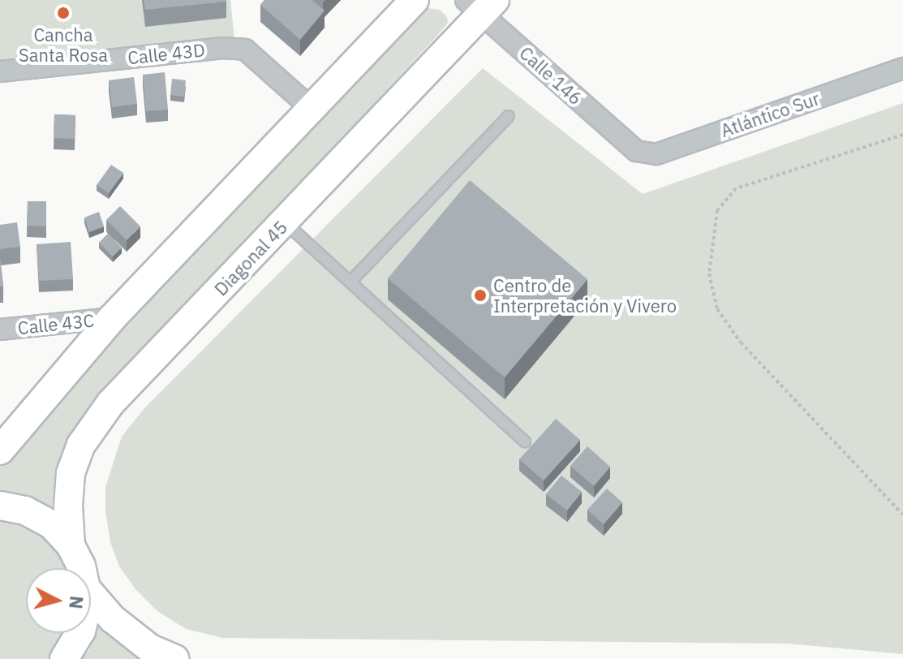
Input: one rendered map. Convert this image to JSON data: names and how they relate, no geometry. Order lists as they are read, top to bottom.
{
  "streets": {
    "main road": ["Diagonal 45"],
    "street": [
      "Calle 43D",
      "Calle 146",
      "Atlántico Sur",
      "Calle 43C"
    ]
  },
  "crossings": [
    ["Calle 146", "Atlántico Sur"],
    ["Calle 146", "Diagonal 45"]
  ],
  "places": ["Cancha Santa Rosa", "Centro de Interpretación y Vivero"],
  "north": "right"
}
